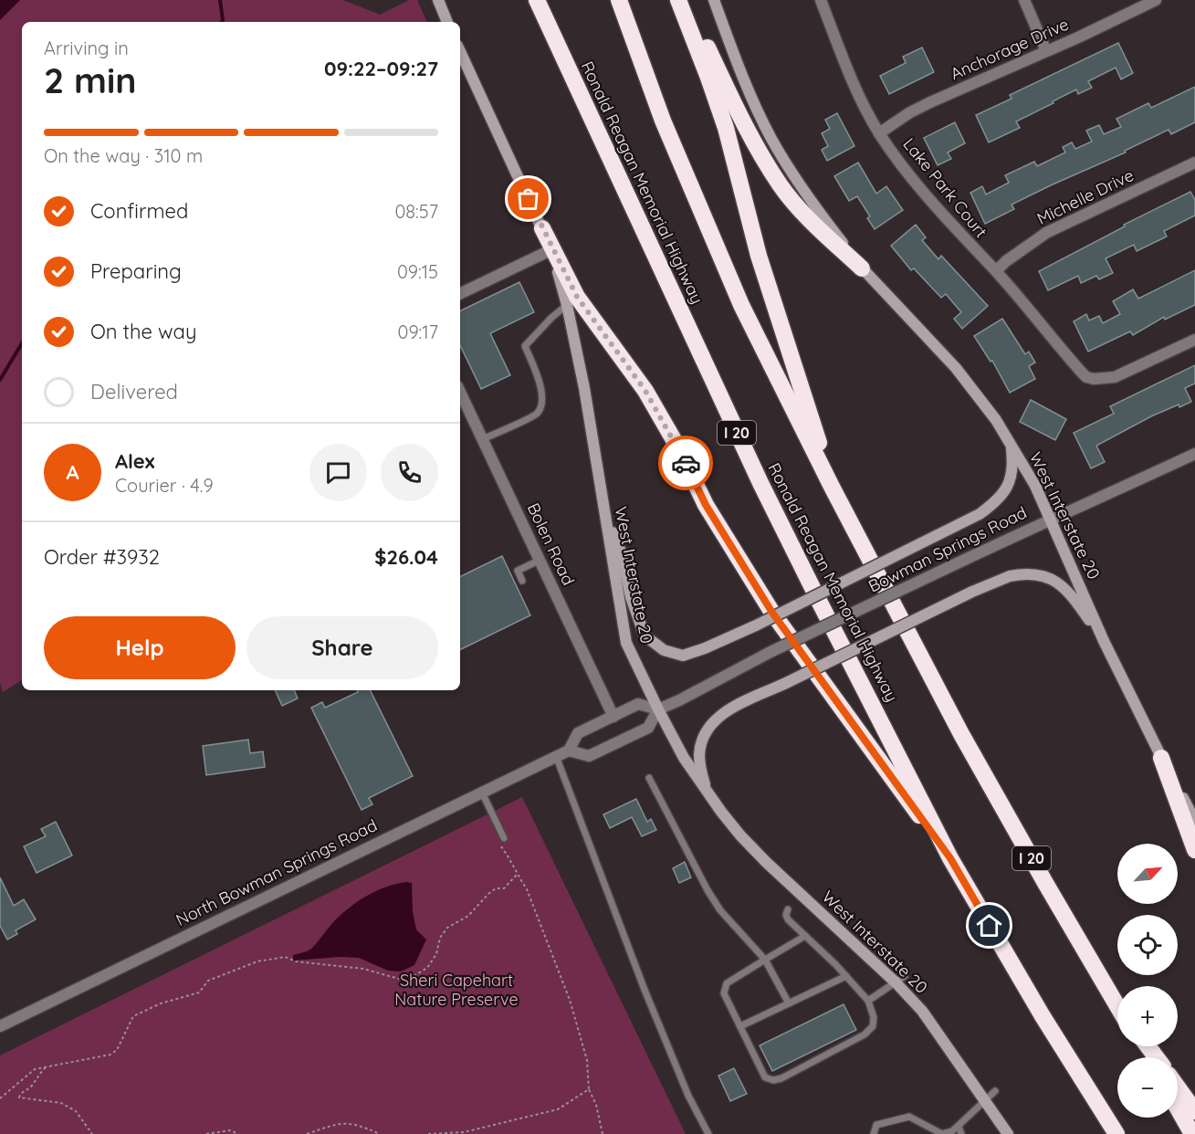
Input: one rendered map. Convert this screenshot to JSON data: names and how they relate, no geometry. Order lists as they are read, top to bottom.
{
  "streets": {
    "highway": ["Ronald Reagan Memorial Highway", "I 20"],
    "main road": ["West Interstate 20"],
    "street": [
      "Anchorage Drive",
      "Lake Park Court",
      "Michelle Drive",
      "Bolen Road",
      "Bowman Springs Road",
      "North Bowman Springs Road"
    ]
  },
  "crossings": [
    ["Anchorage Drive", "Lake Park Court"],
    ["Lake Park Court", "Michelle Drive"],
    ["West Interstate 20", "Bowman Springs Road"],
    ["West Interstate 20", "North Bowman Springs Road"],
    ["Bolen Road", "North Bowman Springs Road"],
    ["Bowman Springs Road", "North Bowman Springs Road"]
  ],
  "parks": ["Sheri Capehart Nature Preserve"],
  "north": "top right",
  "page": {
    "heading": ["2 min", "Arriving in", "09:22–09:27"],
    "panel": [
      "Alex",
      "Courier · 4.9",
      "Order #3932",
      "$26.04"
    ],
    "bar": "On the way · 310 m",
    "list": [
      ["Confirmed", "08:57"],
      ["Preparing", "09:15"],
      ["On the way", "09:17"],
      "Delivered"
    ],
    "round": "A",
    "buttons": ["Help", "Share"],
    "map_buttons": ["+", "−"]
  }
}
